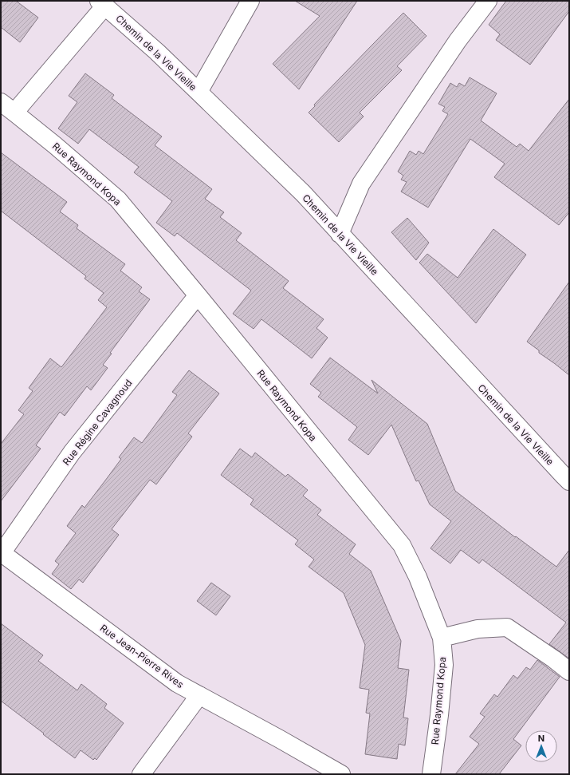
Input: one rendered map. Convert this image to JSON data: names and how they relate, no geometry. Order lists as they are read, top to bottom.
{
  "streets": {
    "street": [
      "Chemin de la Vie Vieille",
      "Rue Raymond Kopa",
      "Rue Régine Cavagnoud",
      "Rue Jean-Pierre Rives"
    ]
  },
  "crossings": [
    ["Rue Raymond Kopa", "Rue Régine Cavagnoud"],
    ["Rue Régine Cavagnoud", "Rue Jean-Pierre Rives"]
  ],
  "north": "top"
}
